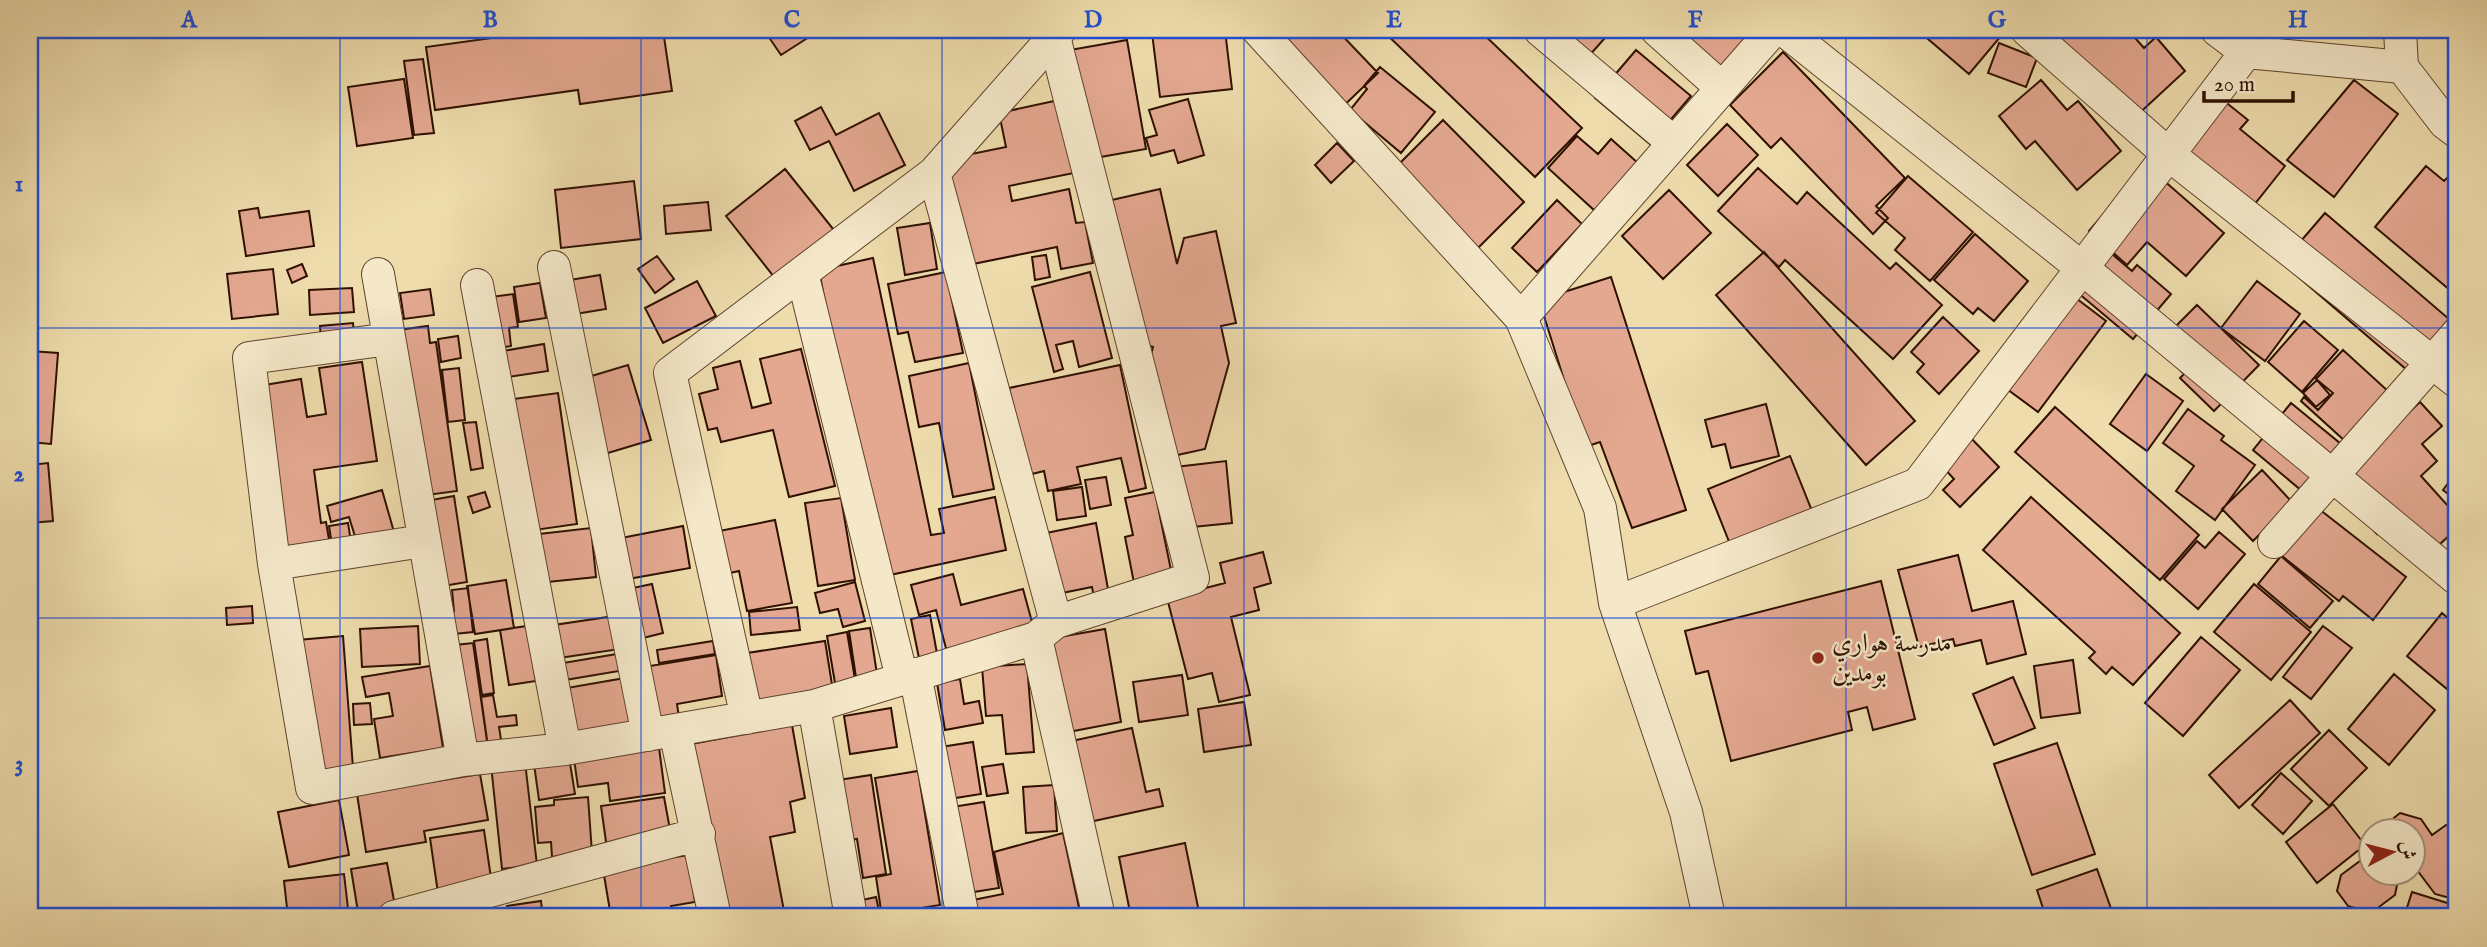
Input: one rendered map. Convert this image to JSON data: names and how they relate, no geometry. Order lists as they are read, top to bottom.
{
  "places": ["مدرسة هواري بومدين"],
  "scale_bar": "20 m",
  "north": "right",
  "grid": {
    "columns": [
      "A",
      "B",
      "C",
      "D",
      "E",
      "F",
      "G",
      "H"
    ],
    "rows": ["1", "2", "3"]
  }
}
